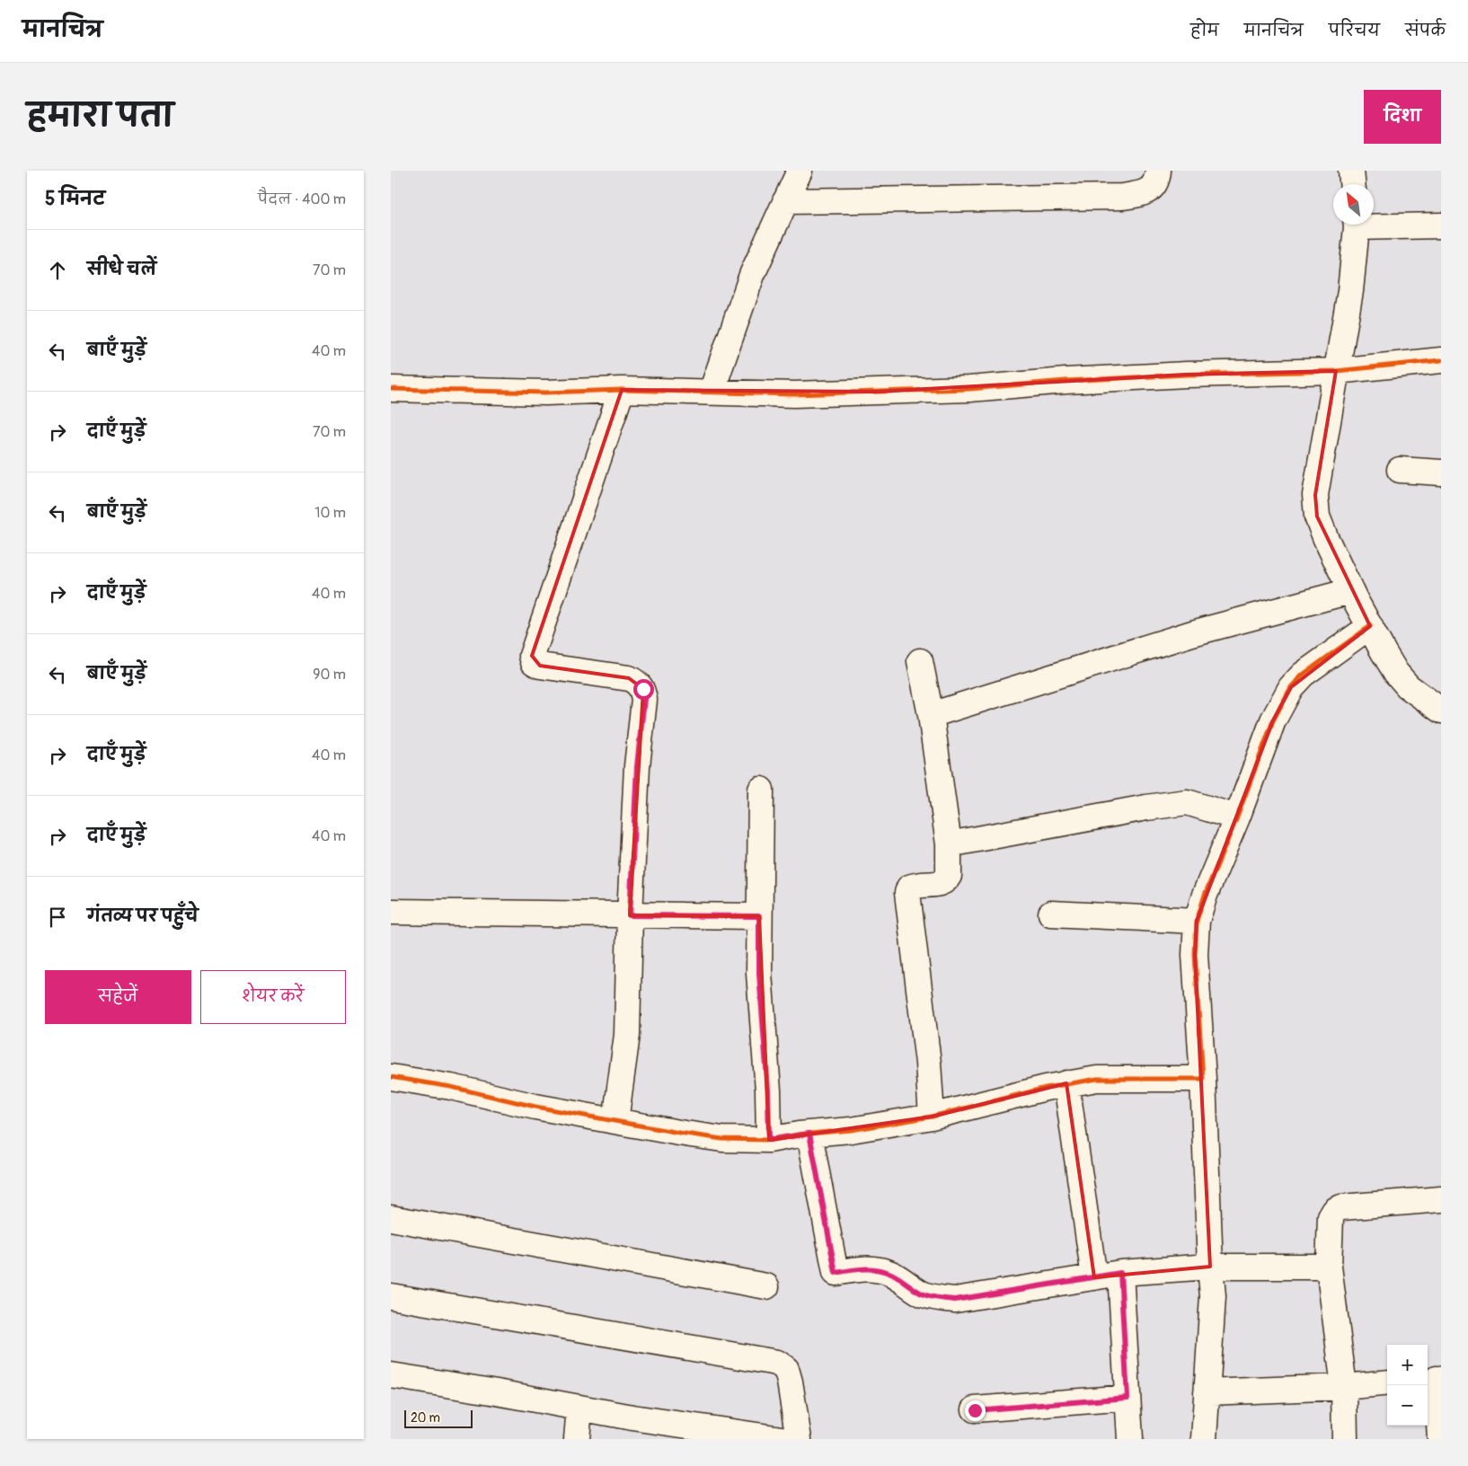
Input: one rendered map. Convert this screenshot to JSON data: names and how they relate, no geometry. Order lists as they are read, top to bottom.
{
  "scale_bar": "20 m",
  "north": "top left",
  "page": {
    "header": "मानचित्र",
    "nav": [
      "होम",
      "मानचित्र",
      "परिचय",
      "संपर्क"
    ],
    "title": "हमारा पता",
    "buttons": [
      "दिशा",
      ["सहेजें", "शेयर करें"]
    ],
    "heading": ["5 मिनट", "पैदल · 400 m"],
    "list": [
      ["सीधे चलें", "70 m"],
      ["बाएँ मुड़ें", "40 m"],
      ["दाएँ मुड़ें", "70 m"],
      ["बाएँ मुड़ें", "10 m"],
      ["दाएँ मुड़ें", "40 m"],
      ["बाएँ मुड़ें", "90 m"],
      ["दाएँ मुड़ें", "40 m"],
      ["दाएँ मुड़ें", "40 m"],
      "गंतव्य पर पहुँचे"
    ],
    "map_buttons": ["+", "−"],
    "scale": "20 m"
  }
}
